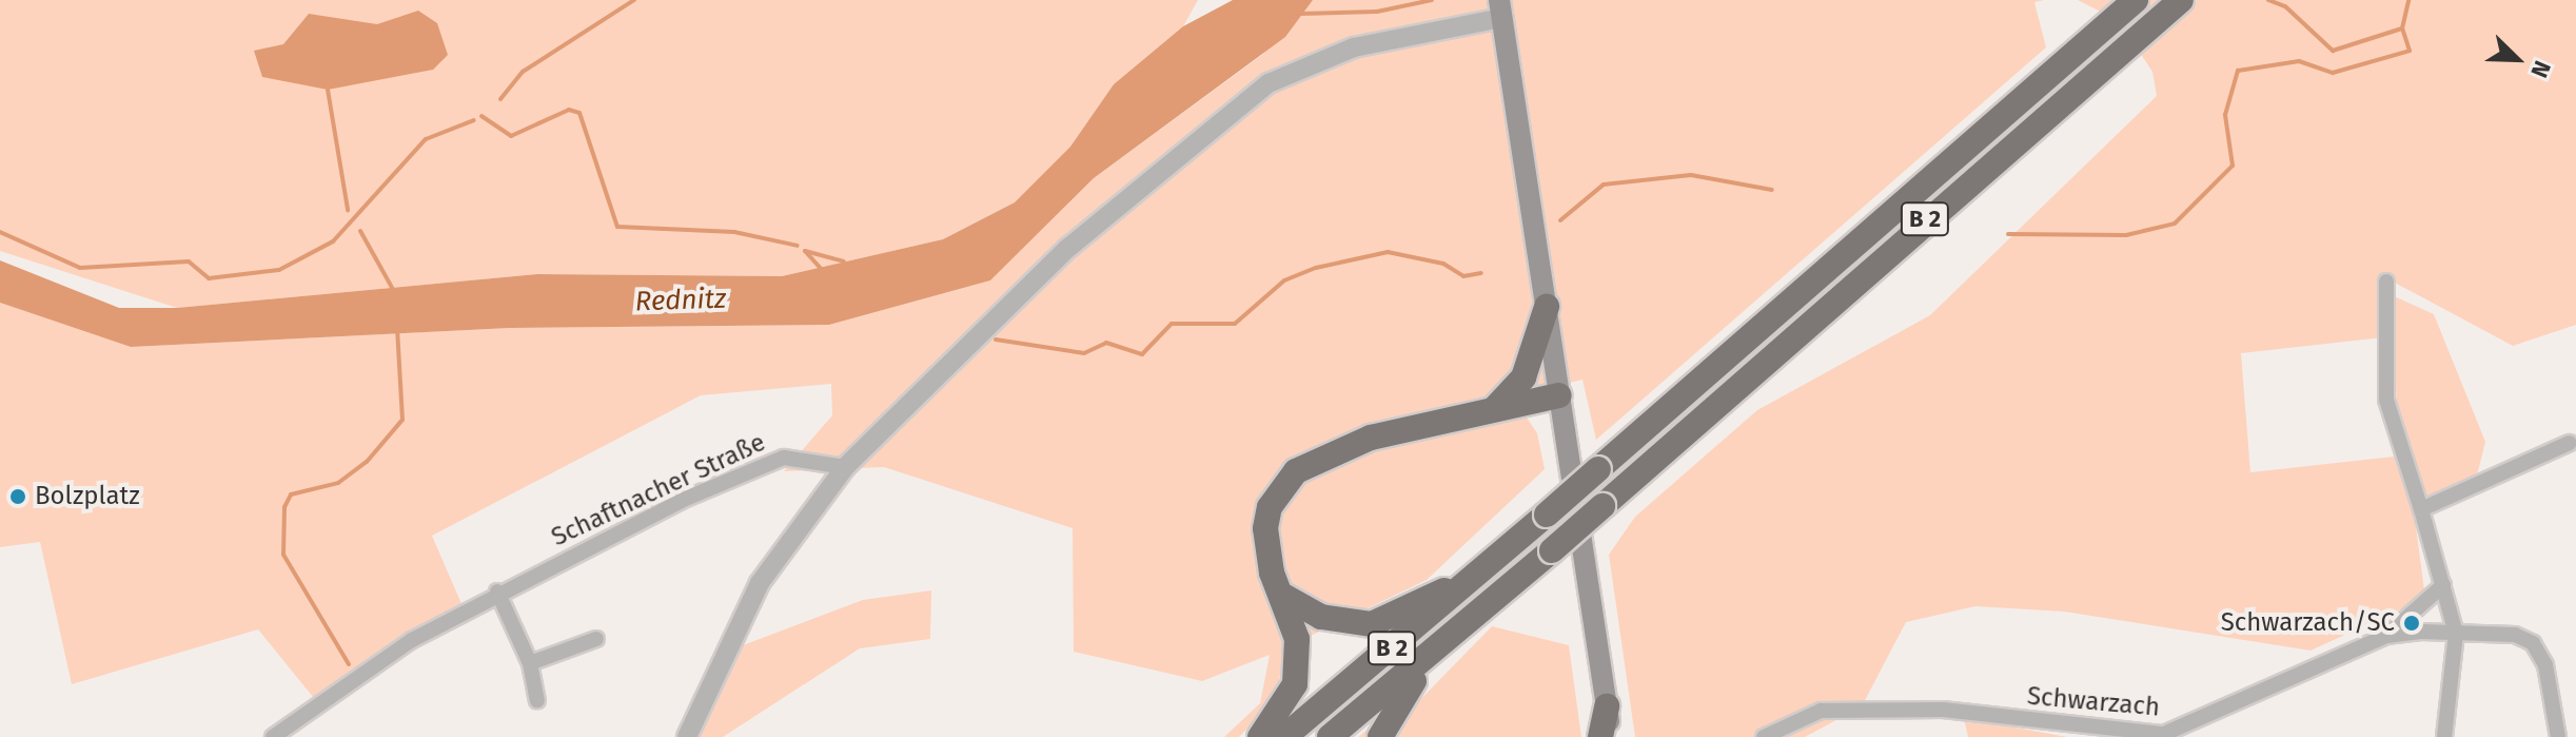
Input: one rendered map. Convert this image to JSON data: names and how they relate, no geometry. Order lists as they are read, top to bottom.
{
  "streets": {
    "highway": ["B 2"],
    "street": ["Schaftnacher Straße", "Schwarzach"]
  },
  "water": ["Rednitz"],
  "places": ["Bolzplatz", "Schwarzach/SC"],
  "north": "bottom right"
}
